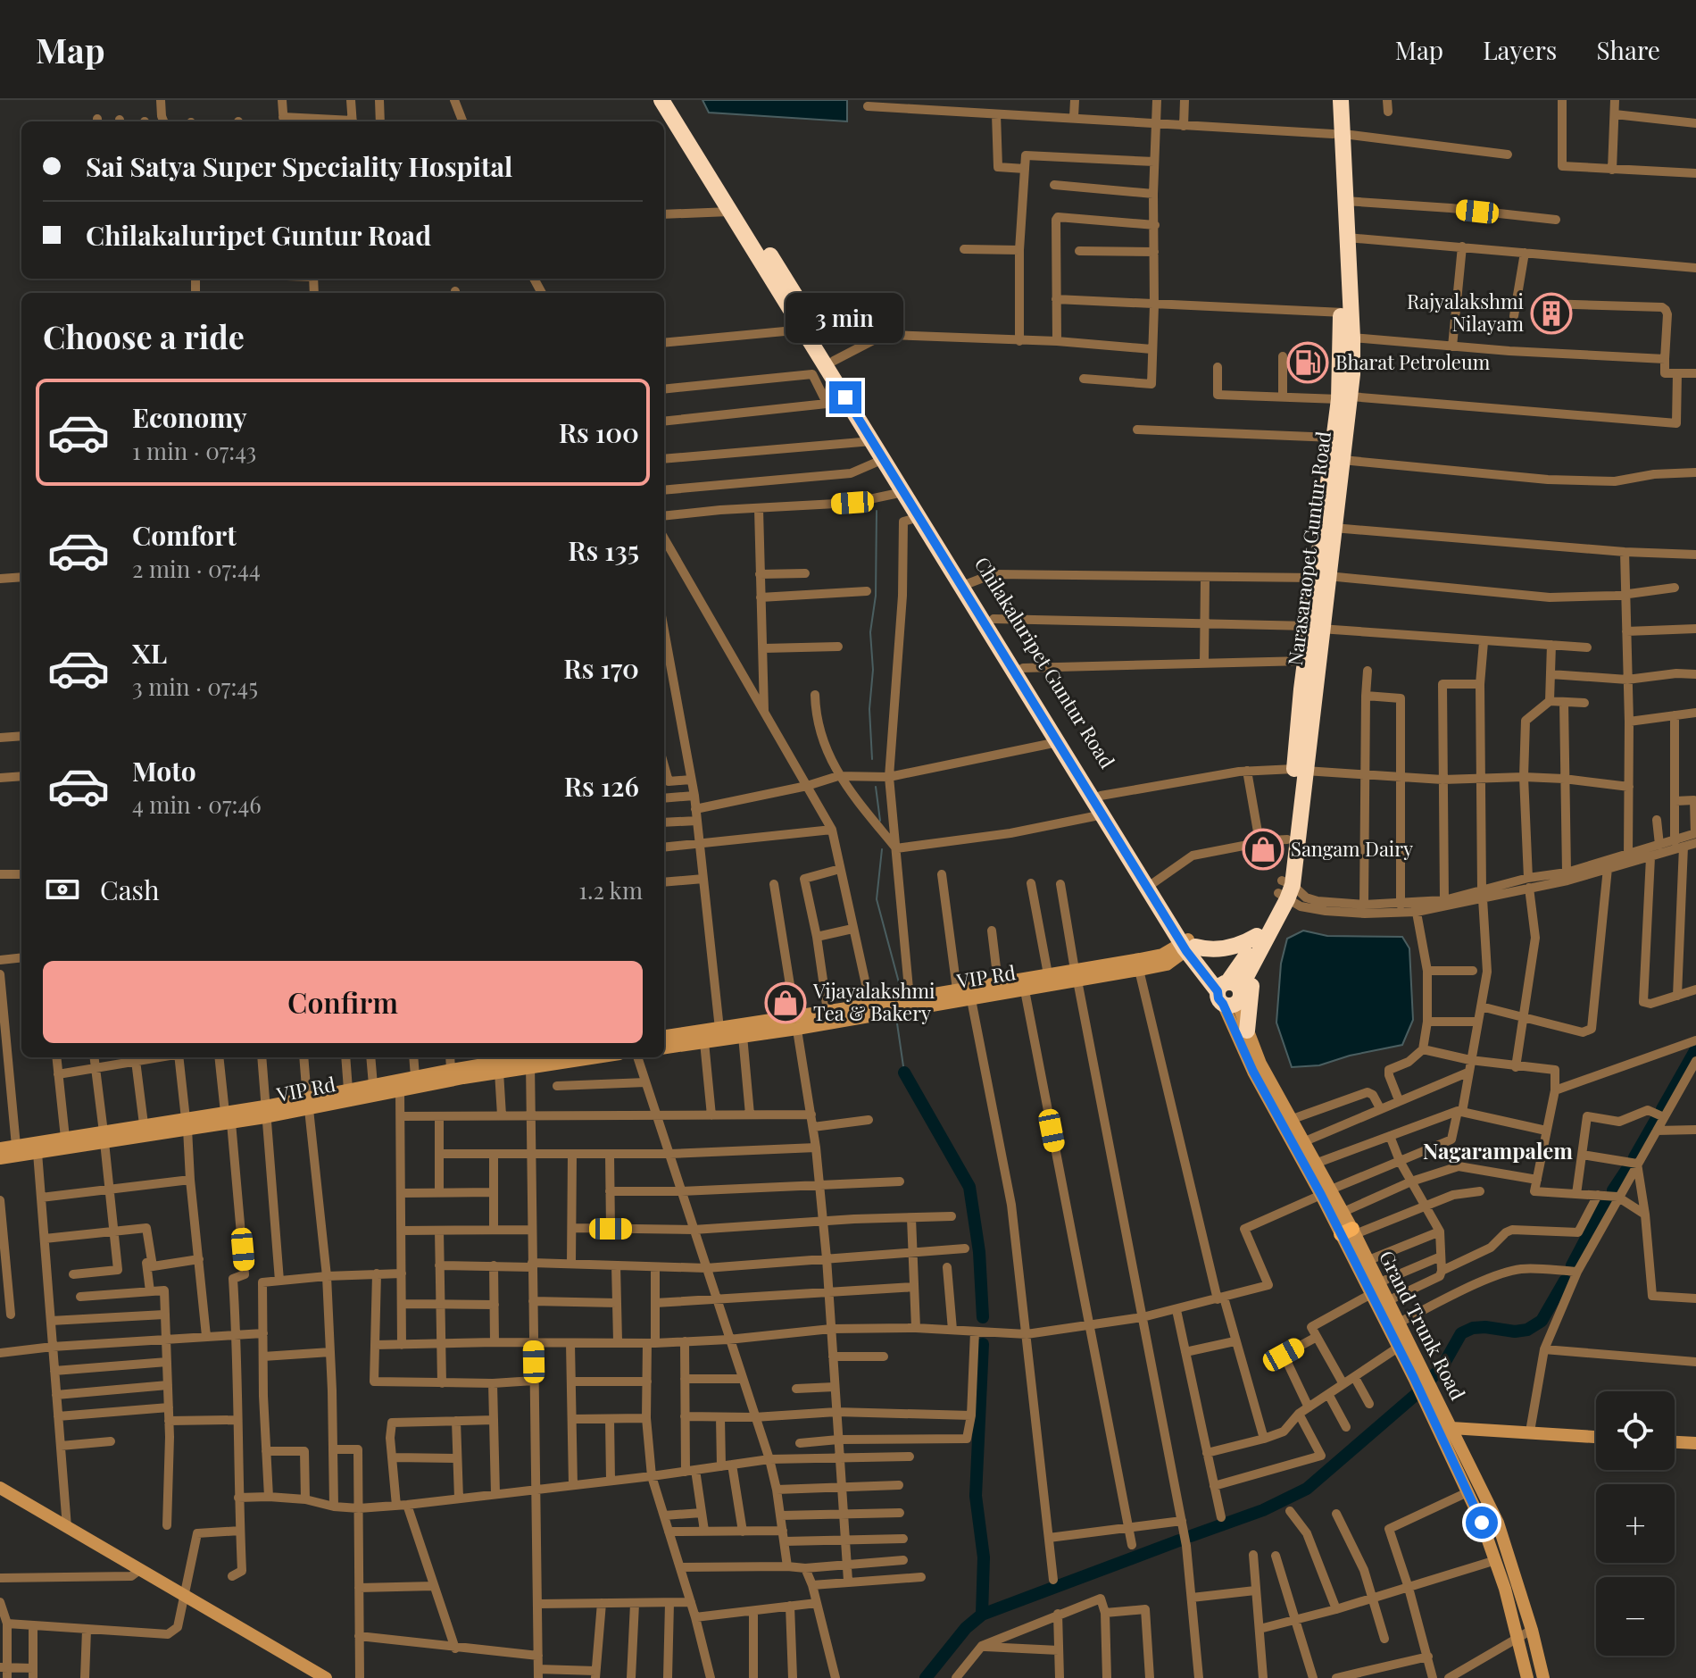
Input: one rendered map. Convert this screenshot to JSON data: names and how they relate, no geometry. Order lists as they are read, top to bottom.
{
  "streets": {
    "highway": ["Narasaraopet Guntur Road", "Chilakaluripet Guntur Road"],
    "street": ["VIP Rd", "Grand Trunk Road"]
  },
  "crossings": [
    ["Narasaraopet Guntur Road", "Chilakaluripet Guntur Road"],
    ["Narasaraopet Guntur Road", "Grand Trunk Road"],
    ["Chilakaluripet Guntur Road", "VIP Rd"],
    ["Chilakaluripet Guntur Road", "Grand Trunk Road"]
  ],
  "districts": ["Nagarampalem"],
  "places": {
    "building": ["Rajyalakshmi Nilayam"],
    "fuel station": ["Bharat Petroleum"],
    "shop": ["Sangam Dairy", "Vijayalakshmi Tea & Bakery"]
  },
  "page": {
    "header": "Map",
    "nav": ["Map", "Layers", "Share"],
    "banner": ["Sai Satya Super Speciality Hospital", "Chilakaluripet Guntur Road"],
    "bubble": "3 min",
    "heading": "Choose a ride",
    "list": [
      {
        "name": "Economy",
        "note": "1 min · 07:43",
        "value": "Rs 100"
      },
      {
        "name": "Comfort",
        "note": "2 min · 07:44",
        "value": "Rs 135"
      },
      {
        "name": "XL",
        "note": "3 min · 07:45",
        "value": "Rs 170"
      },
      {
        "name": "Moto",
        "note": "4 min · 07:46",
        "value": "Rs 126"
      }
    ],
    "pay": ["Cash", "1.2 km"],
    "buttons": "Confirm",
    "map_buttons": ["+", "−"]
  }
}
